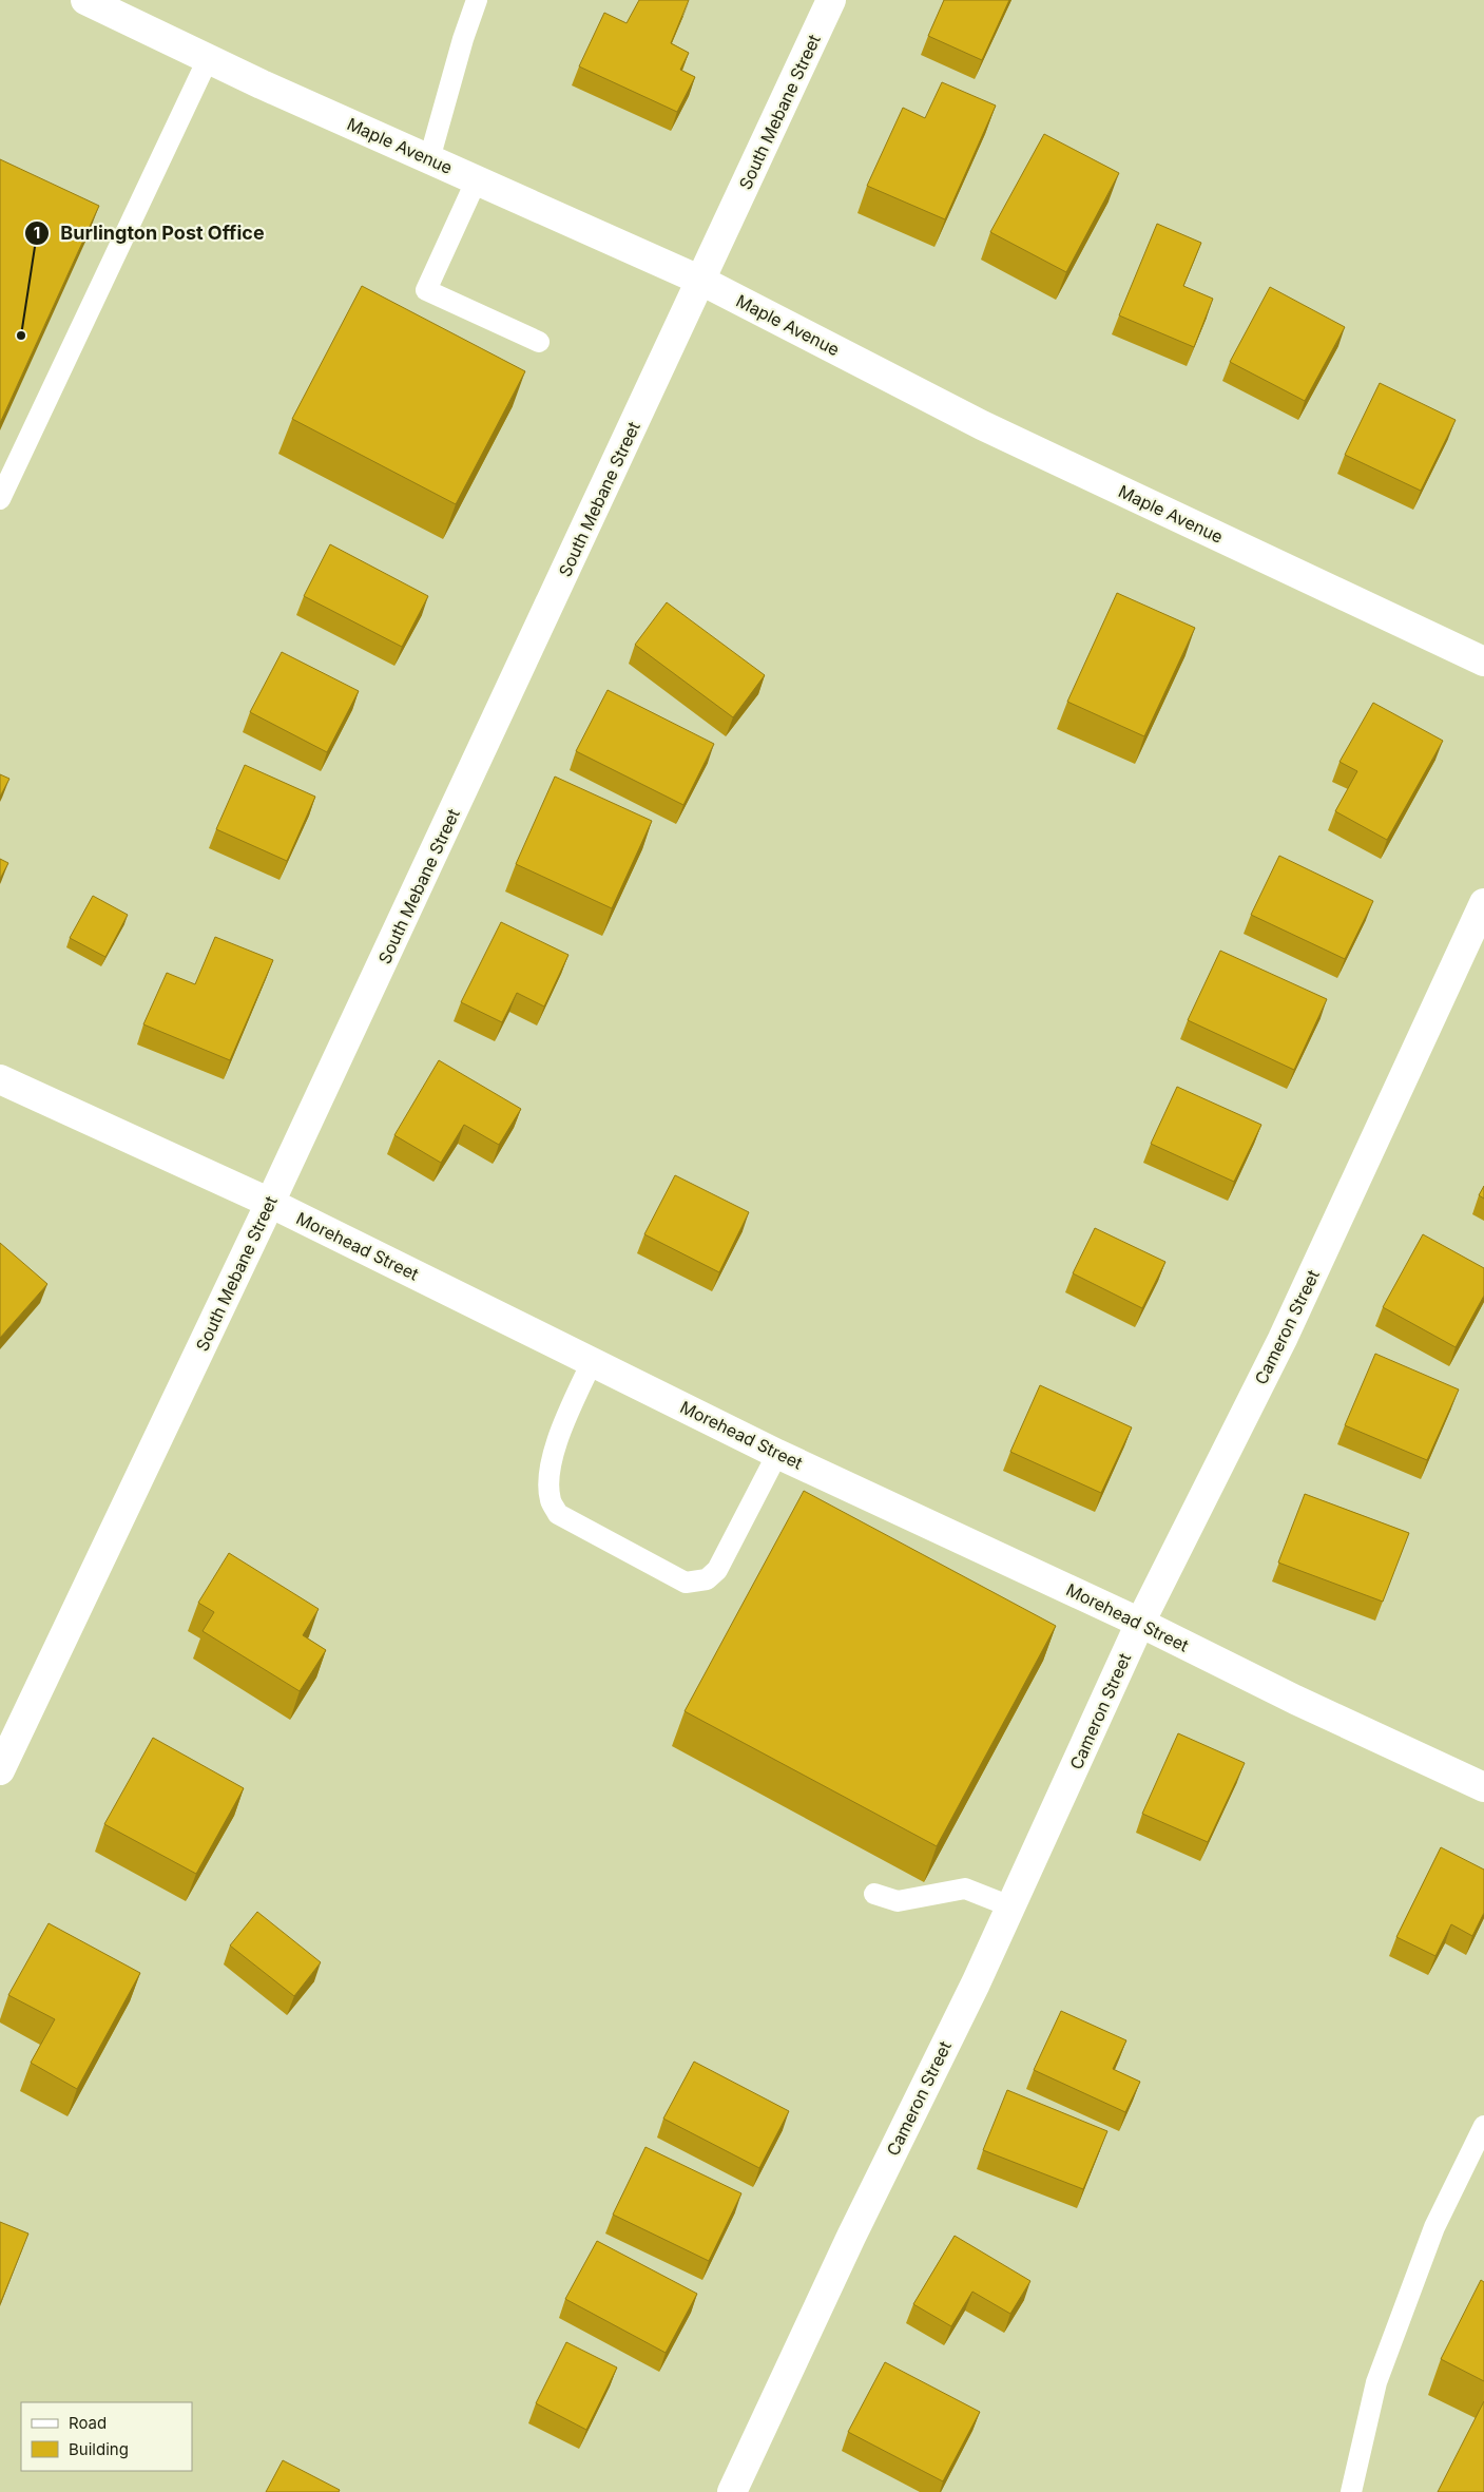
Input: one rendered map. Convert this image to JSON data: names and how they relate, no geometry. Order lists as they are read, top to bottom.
{
  "streets": {
    "street": [
      "South Mebane Street",
      "Maple Avenue",
      "Morehead Street",
      "Cameron Street"
    ]
  },
  "crossings": [
    ["South Mebane Street", "Maple Avenue"],
    ["South Mebane Street", "Morehead Street"],
    ["Morehead Street", "Cameron Street"]
  ],
  "places": ["Burlington Post Office"],
  "legend": ["Road", "Building"]
}
